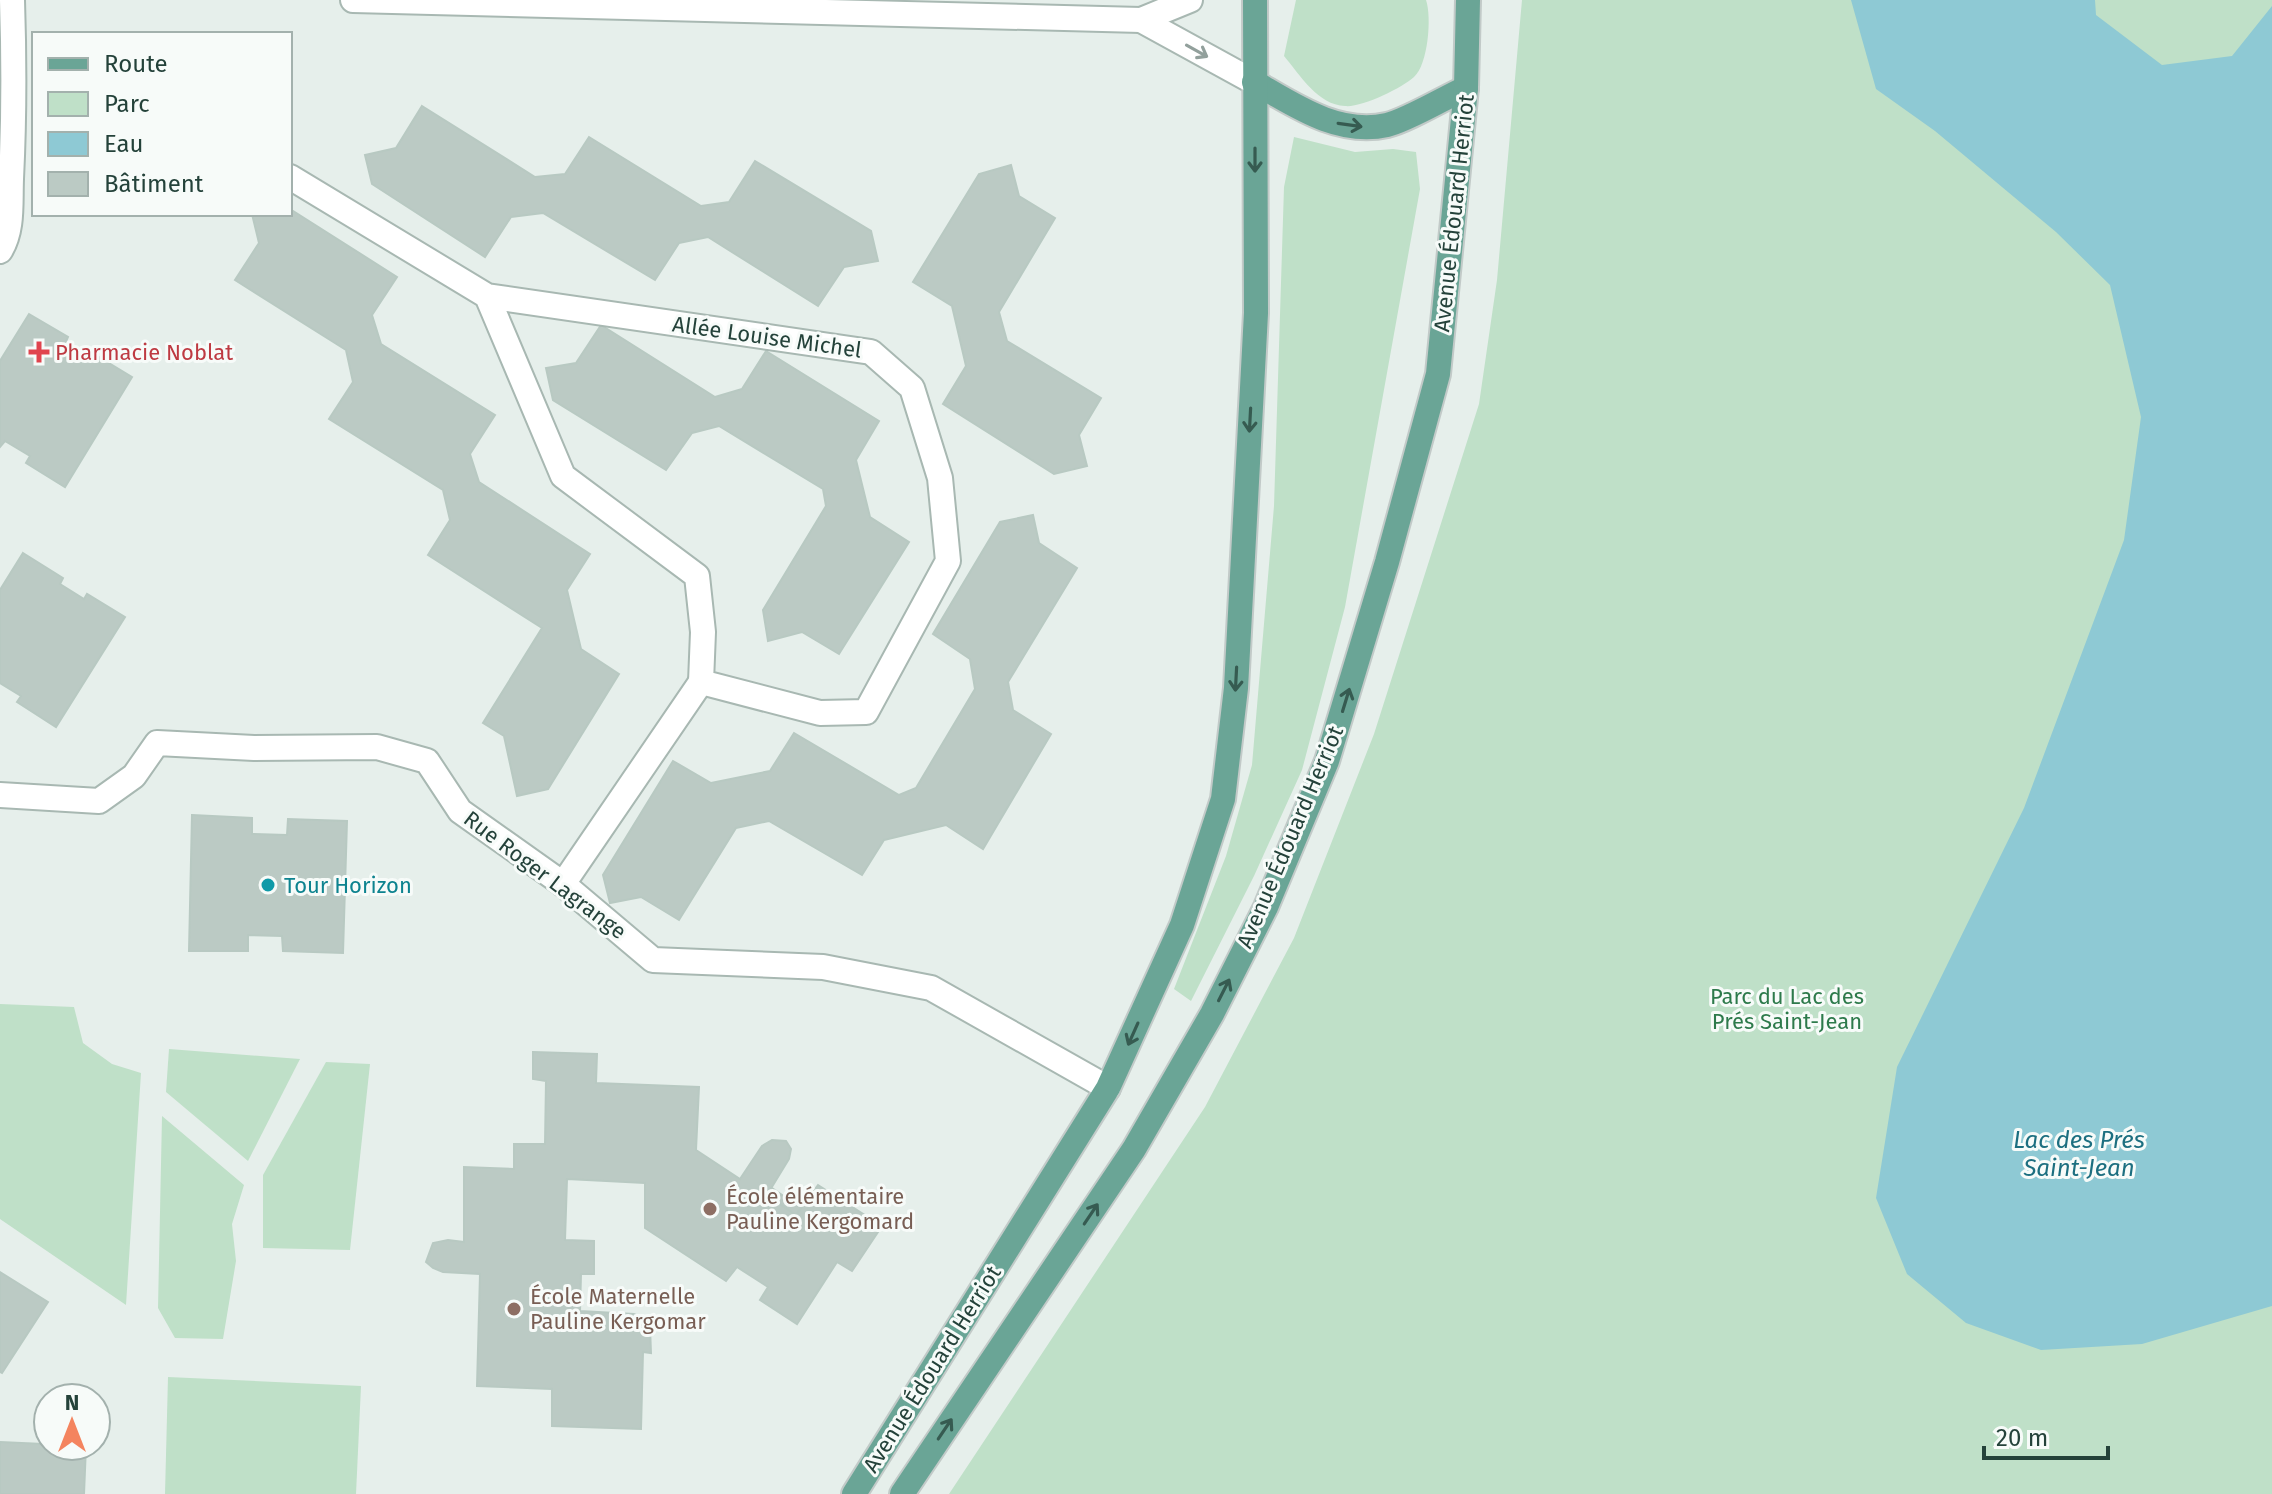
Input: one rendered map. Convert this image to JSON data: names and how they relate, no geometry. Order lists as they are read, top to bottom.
{
  "streets": {
    "main road": ["Avenue Édouard Herriot"],
    "street": ["Allée Louise Michel", "Rue Roger Lagrange"]
  },
  "crossings": [
    ["Avenue Édouard Herriot", "Rue Roger Lagrange"]
  ],
  "water": ["Lac des Prés Saint-Jean"],
  "parks": ["Parc du Lac des Prés Saint-Jean"],
  "places": {
    "health": ["Pharmacie Noblat"],
    "other": ["Tour Horizon", "École élémentaire Pauline Kergomard", "École Maternelle Pauline Kergomar"]
  },
  "legend": [
    "Route",
    "Parc",
    "Eau",
    "Bâtiment"
  ],
  "scale_bar": "20 m",
  "north": "top"
}
